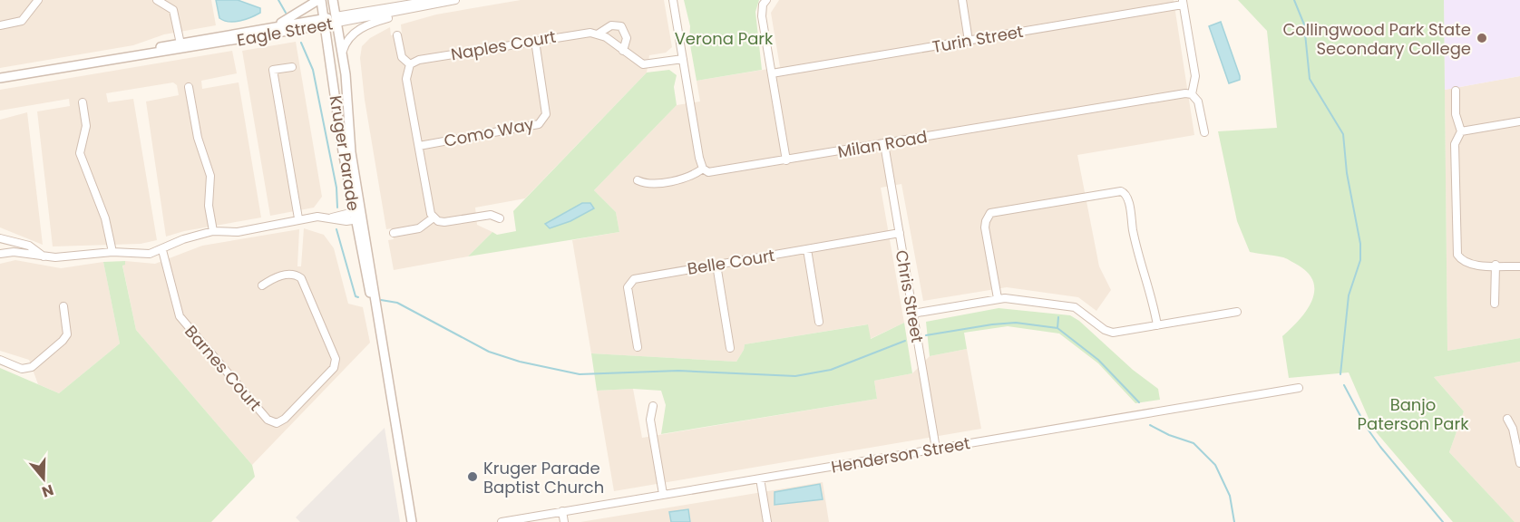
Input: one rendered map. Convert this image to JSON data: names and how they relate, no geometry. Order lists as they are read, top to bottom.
{
  "streets": {
    "street": [
      "Eagle Street",
      "Turin Street",
      "Naples Court",
      "Como Way",
      "Milan Road",
      "Kruger Parade",
      "Belle Court",
      "Chris Street",
      "Barnes Court",
      "Henderson Street"
    ]
  },
  "crossings": [
    ["Eagle Street", "Kruger Parade"],
    ["Naples Court", "Como Way"],
    ["Milan Road", "Chris Street"],
    ["Belle Court", "Chris Street"],
    ["Chris Street", "Henderson Street"]
  ],
  "parks": ["Verona Park", "Banjo Paterson Park"],
  "places": ["Collingwood Park State Secondary College", "Kruger Parade Baptist Church"],
  "north": "bottom"
}
